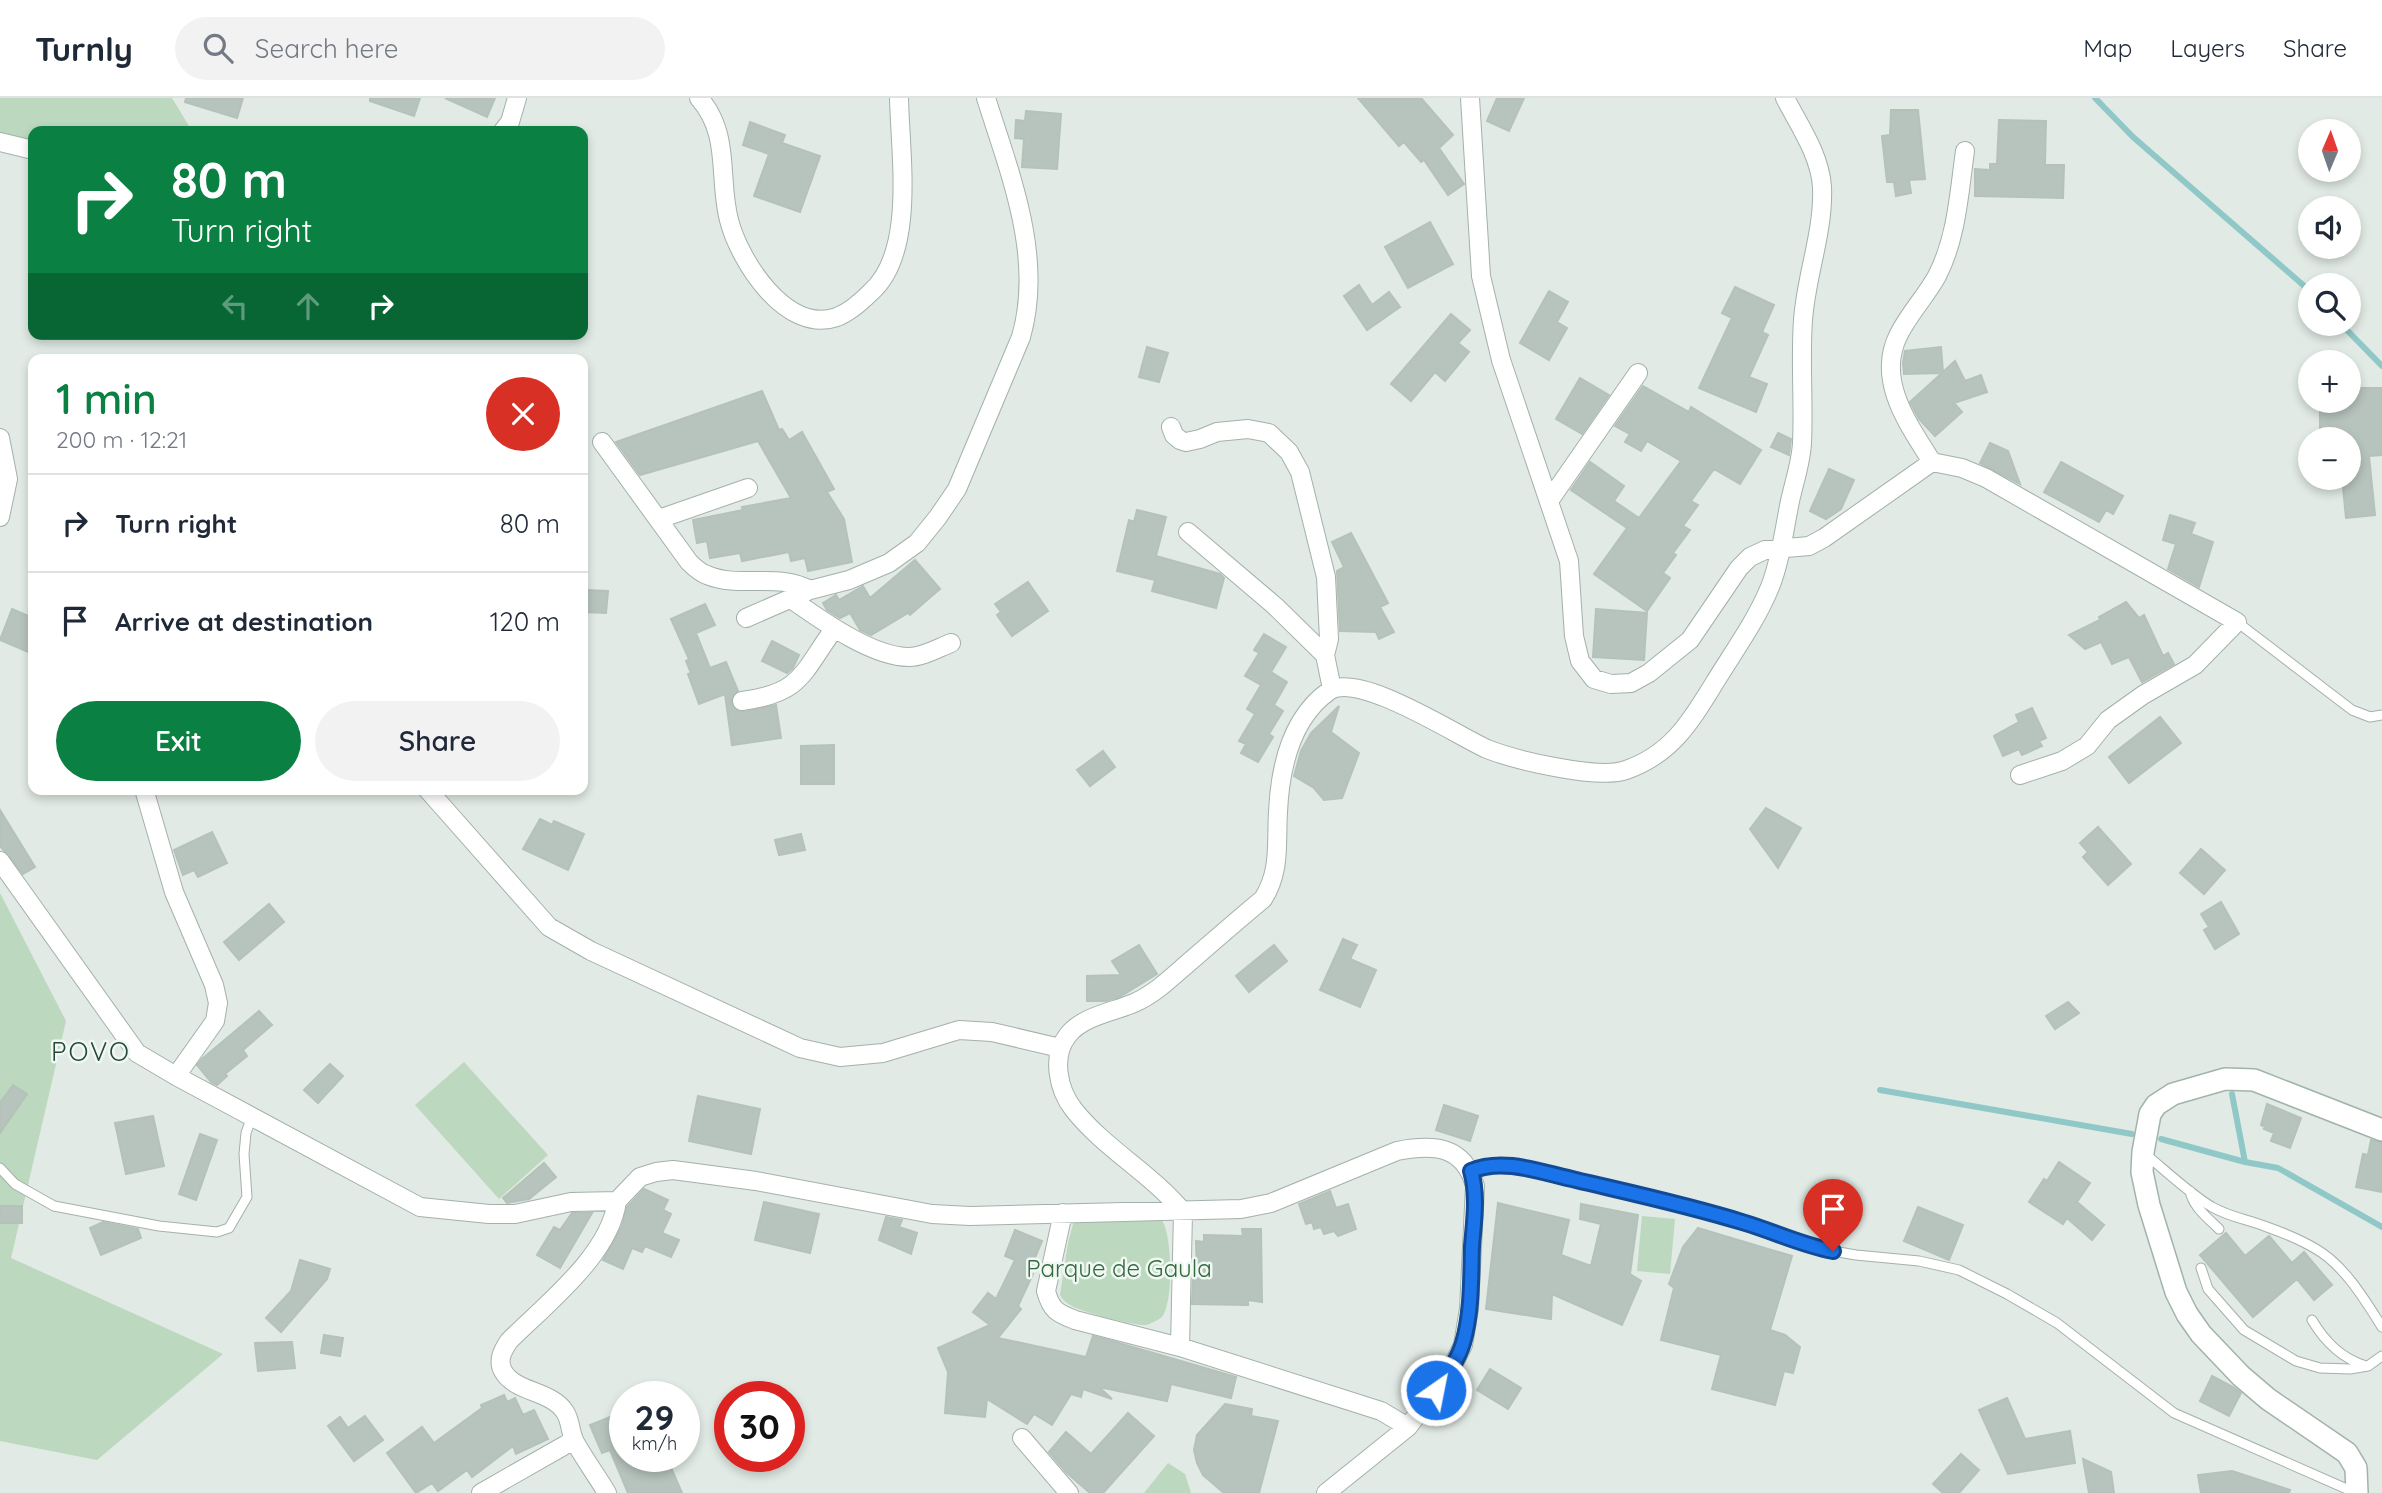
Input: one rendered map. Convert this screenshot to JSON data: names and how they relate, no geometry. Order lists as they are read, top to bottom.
{
  "districts": ["POVO"],
  "parks": ["Parque de Gaula"],
  "north": "top",
  "page": {
    "header": "Turnly",
    "search": "Search here",
    "nav": ["Map", "Layers", "Share"],
    "map_buttons": ["+", "−"],
    "turn": ["80 m", "Turn right"],
    "heading": ["1 min", "200 m · 12:21"],
    "list": [
      {
        "name": "Turn right",
        "value": "80 m"
      },
      {
        "name": "Arrive at destination",
        "value": "120 m"
      }
    ],
    "buttons": ["Exit", "Share"],
    "speed": "29 km/h",
    "limit": "30"
  }
}
